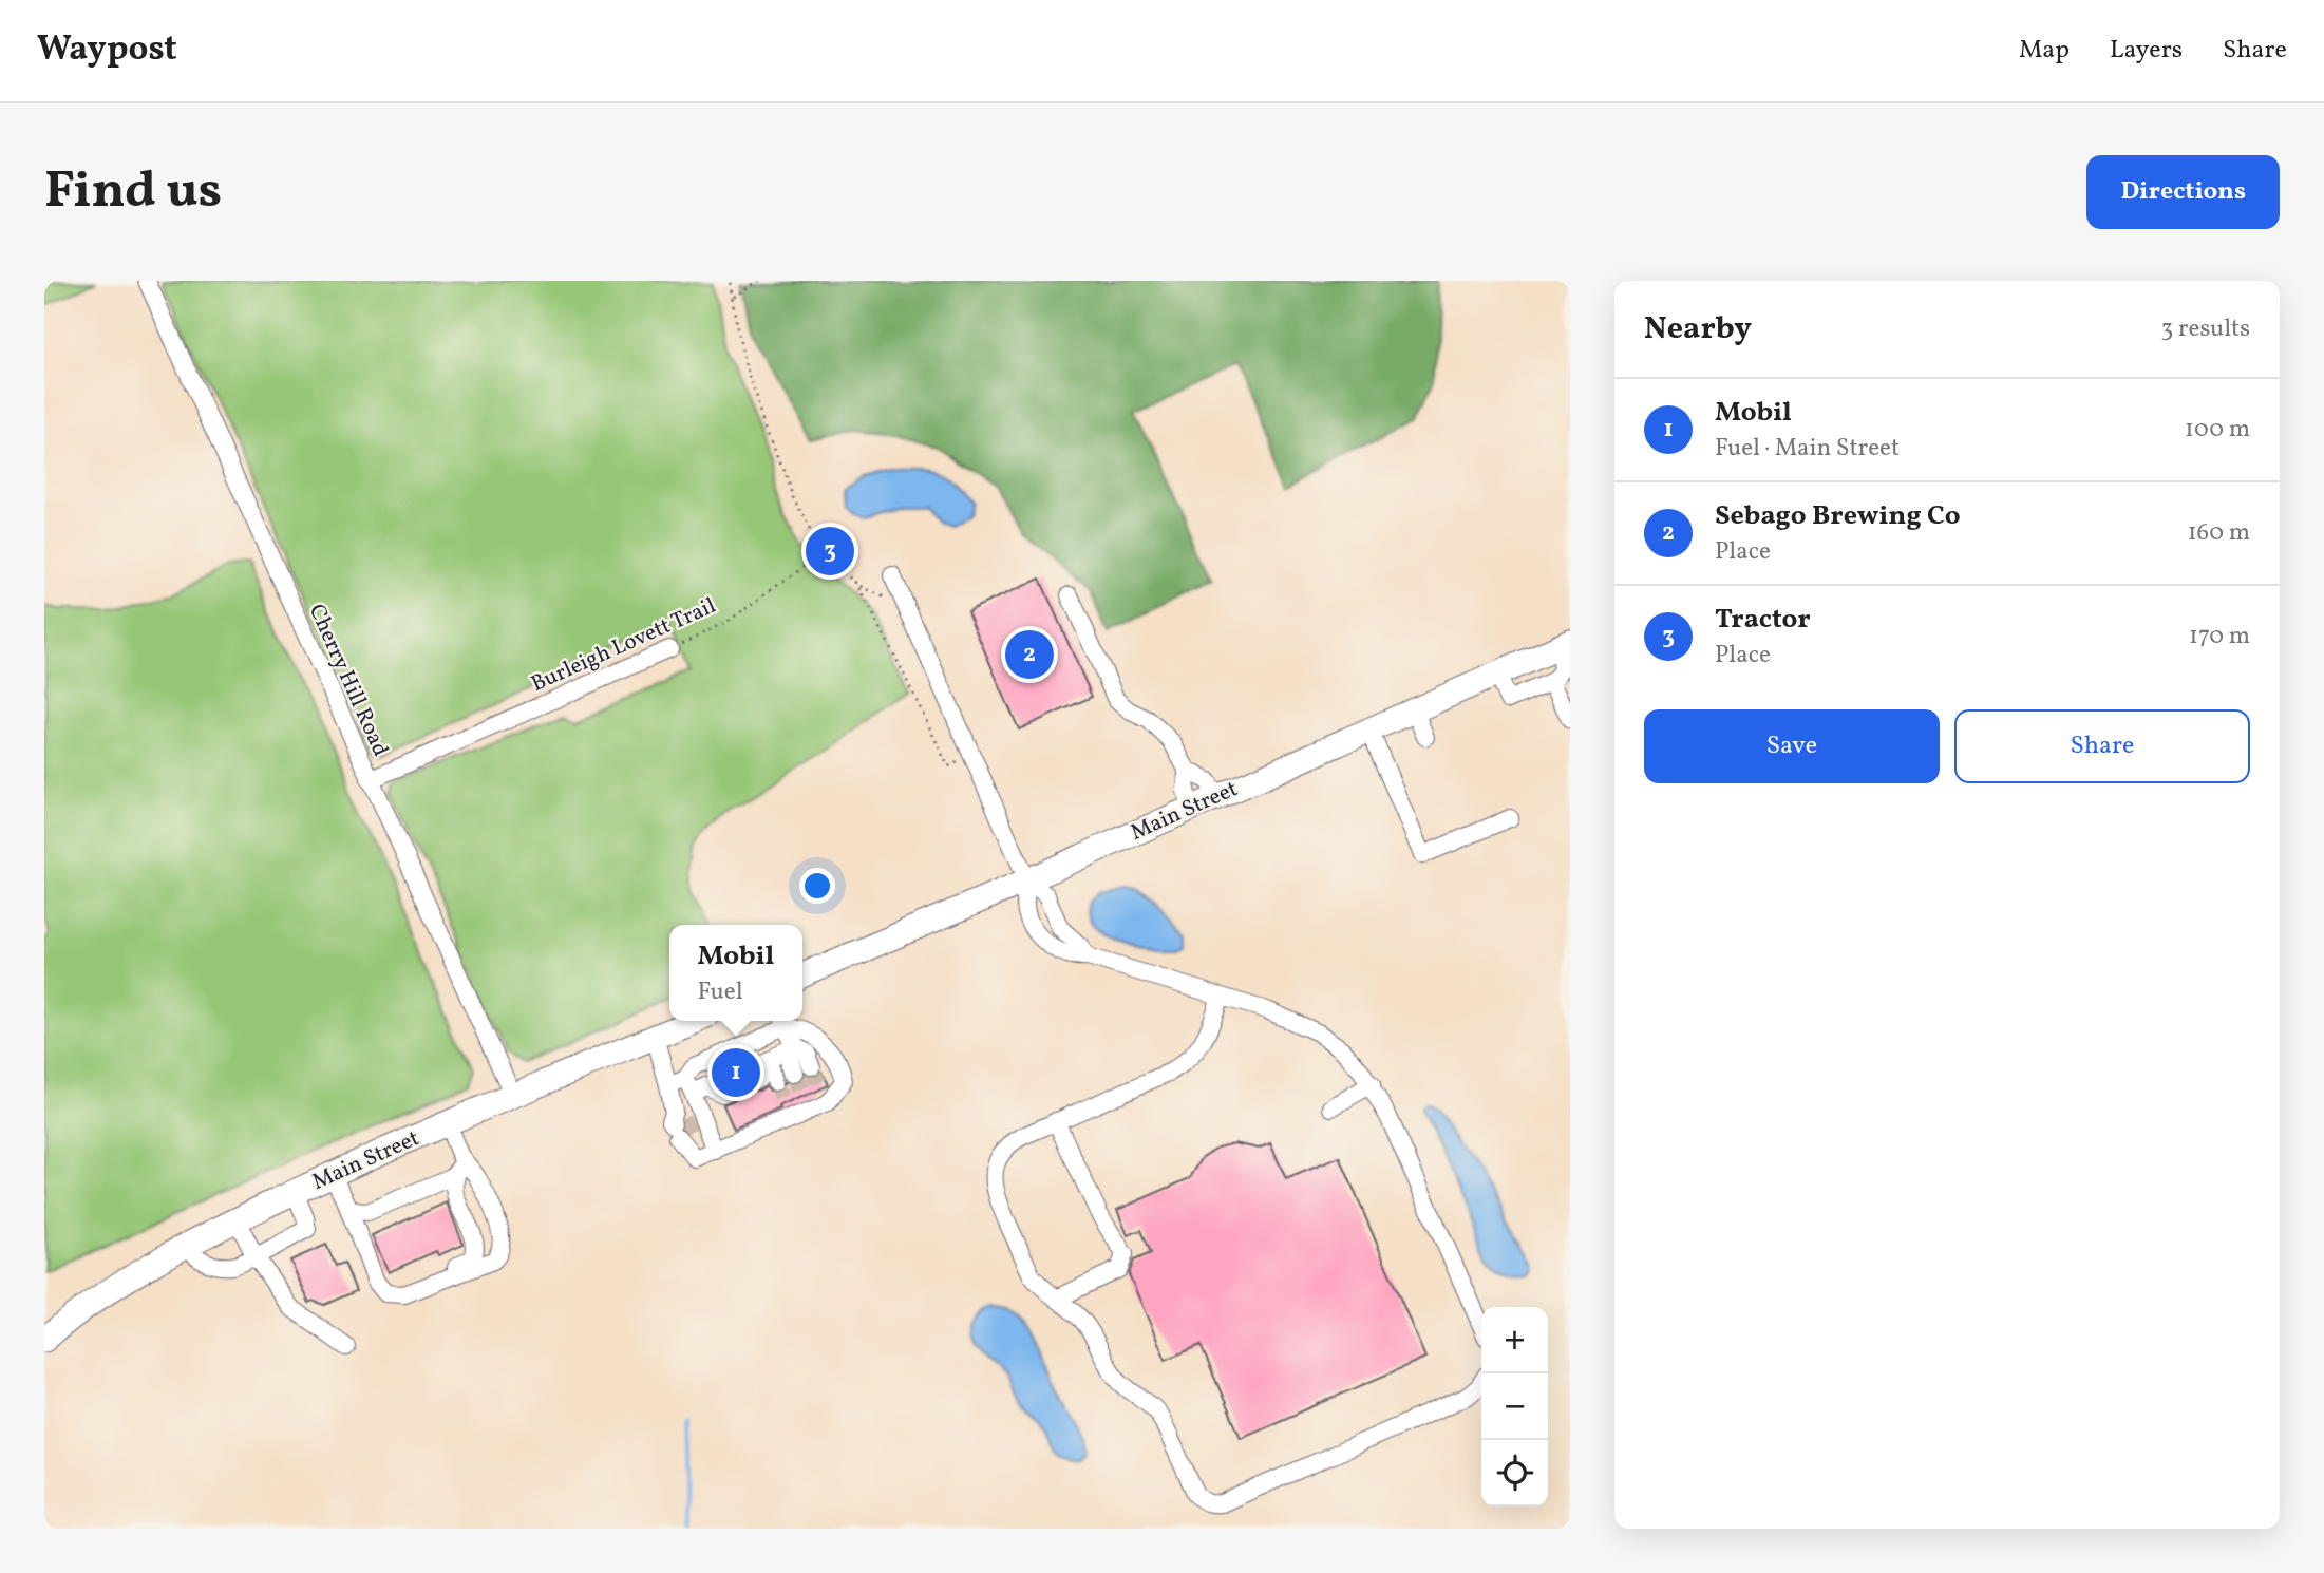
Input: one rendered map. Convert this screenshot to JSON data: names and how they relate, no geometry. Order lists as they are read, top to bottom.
{
  "streets": {
    "highway": ["Main Street"],
    "street": ["Burleigh Lovett Trail", "Cherry Hill Road"]
  },
  "crossings": [
    ["Burleigh Lovett Trail", "Cherry Hill Road"],
    ["Cherry Hill Road", "Main Street"]
  ],
  "page": {
    "header": "Waypost",
    "nav": ["Map", "Layers", "Share"],
    "buttons": [
      "Directions",
      ["Save", "Share"]
    ],
    "title": "Find us",
    "heading": ["Nearby", "3 results"],
    "list": [
      {
        "mark": "1",
        "name": "Mobil",
        "note": "Fuel · Main Street",
        "value": "100 m"
      },
      {
        "mark": "2",
        "name": "Sebago Brewing Co",
        "note": "Place",
        "value": "160 m"
      },
      {
        "mark": "3",
        "name": "Tractor",
        "note": "Place",
        "value": "170 m"
      }
    ],
    "pins": ["3", "2", "1"],
    "popup": ["Mobil", "Fuel"],
    "map_buttons": ["+", "−"]
  }
}
